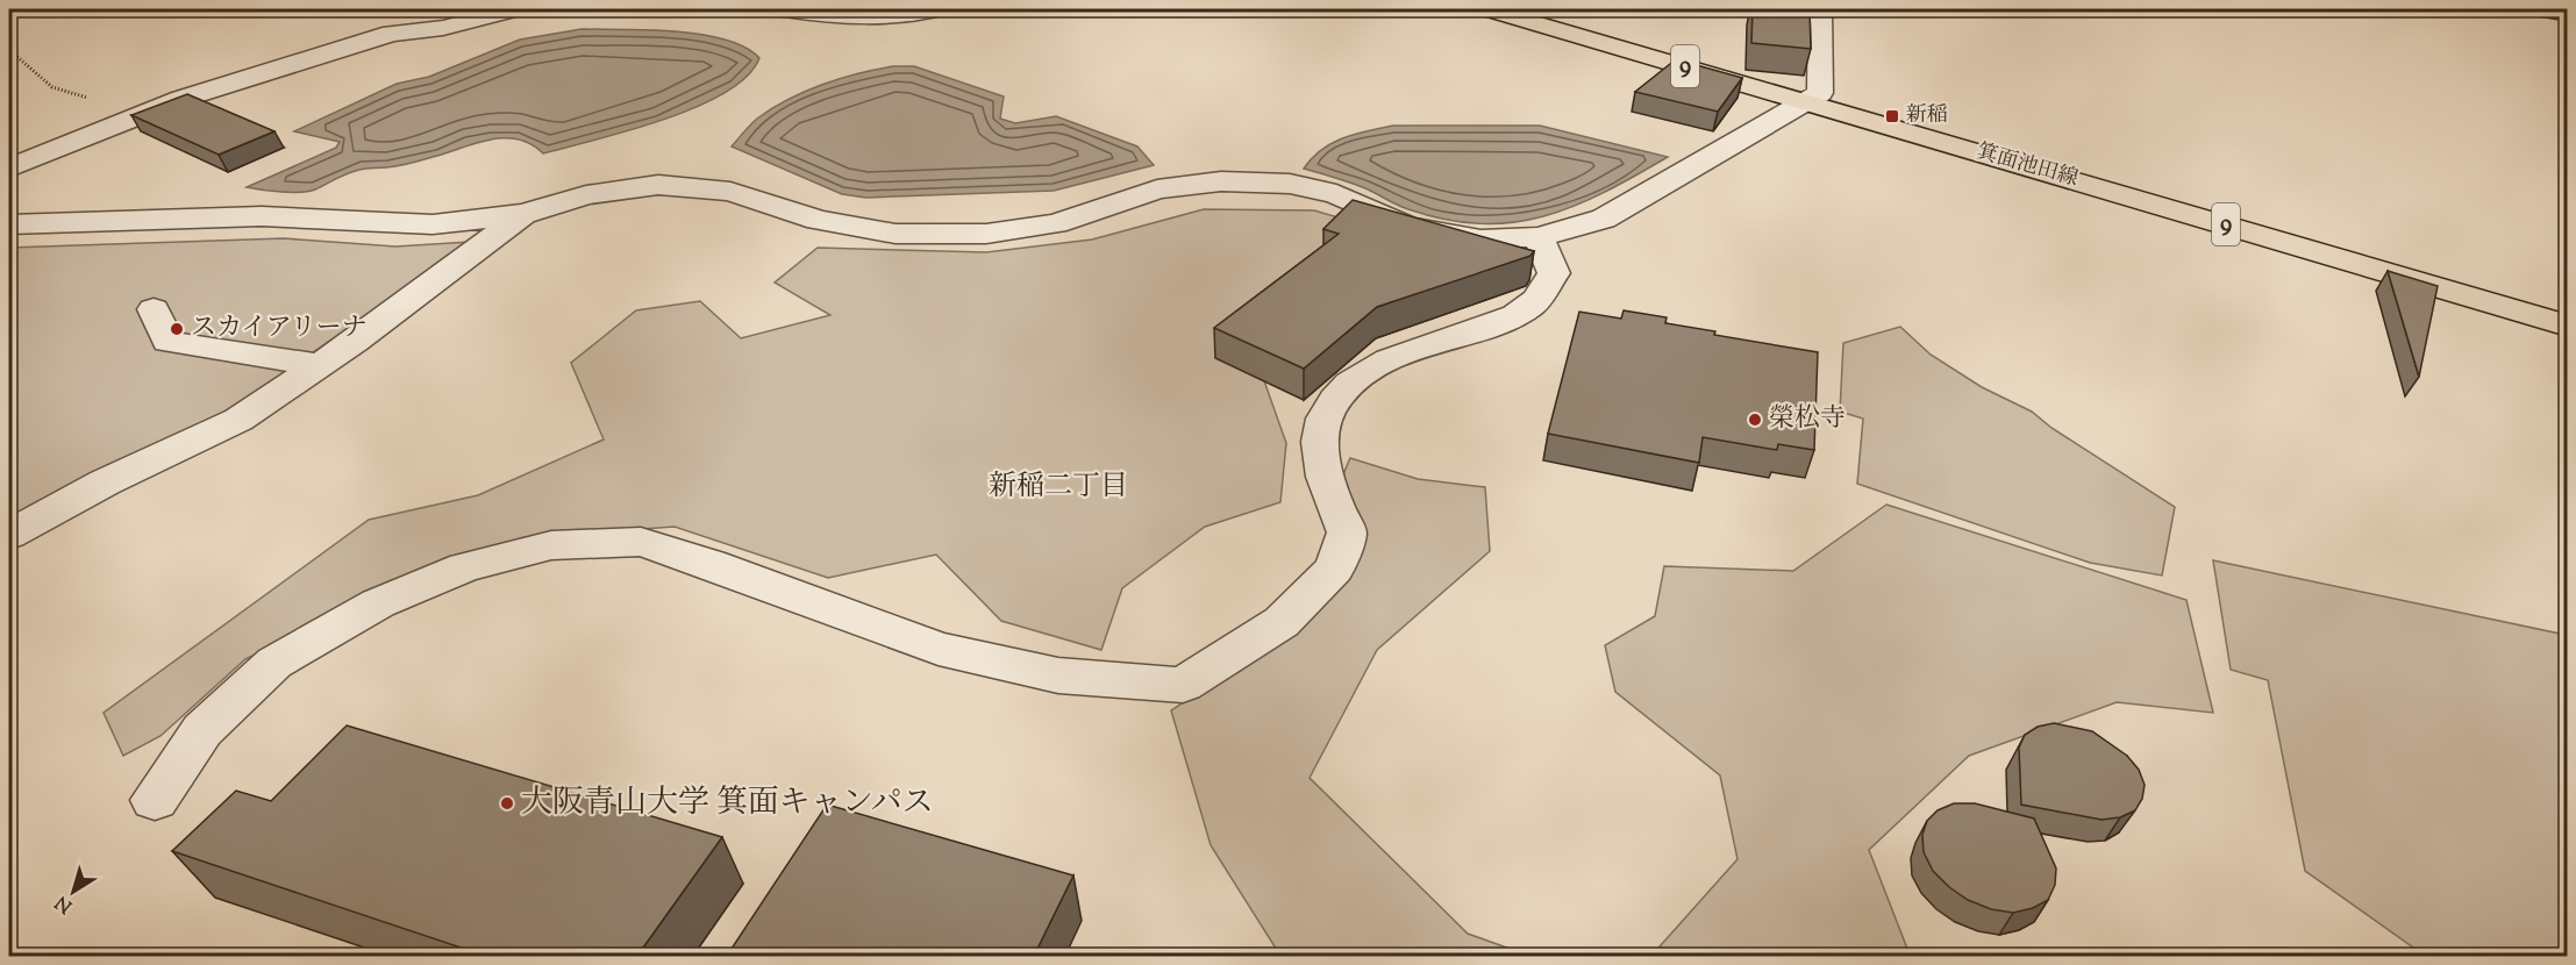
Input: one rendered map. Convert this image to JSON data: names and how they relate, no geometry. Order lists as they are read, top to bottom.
{
  "streets": {
    "main road": ["9", "箕面池田線"]
  },
  "districts": ["新稲二丁目"],
  "places": {
    "transit": ["新稲"],
    "other": ["スカイアリーナ", "榮松寺", "大阪青山大学 箕面キャンパス"]
  },
  "north": "bottom left"
}
